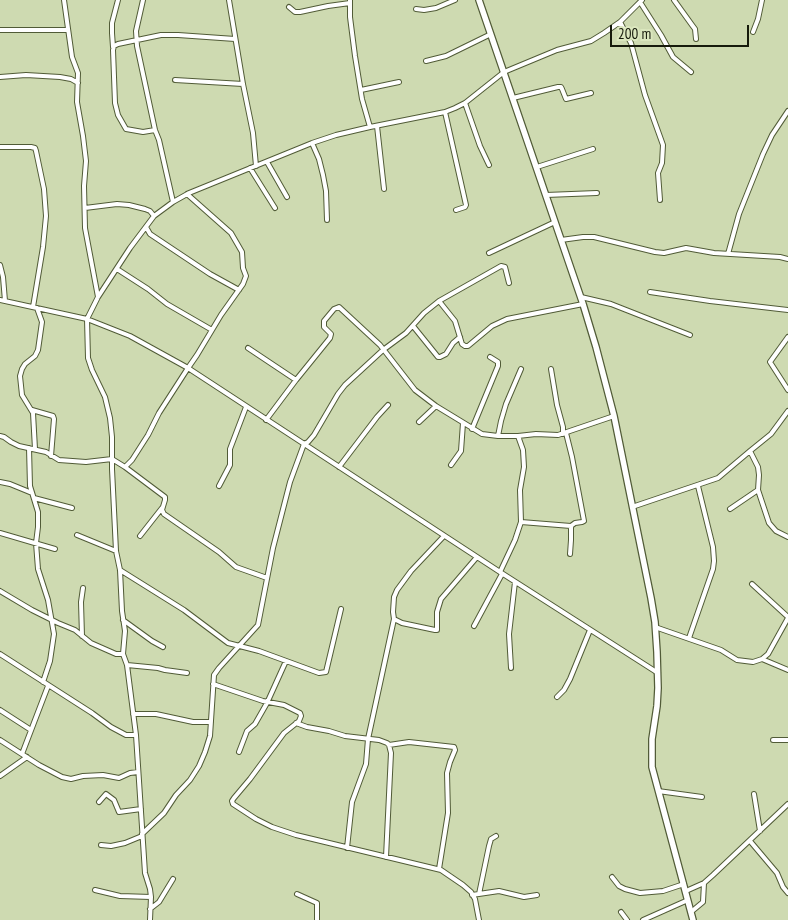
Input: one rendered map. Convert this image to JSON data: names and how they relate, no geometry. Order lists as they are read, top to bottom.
{
  "scale_bar": "200 m"
}
